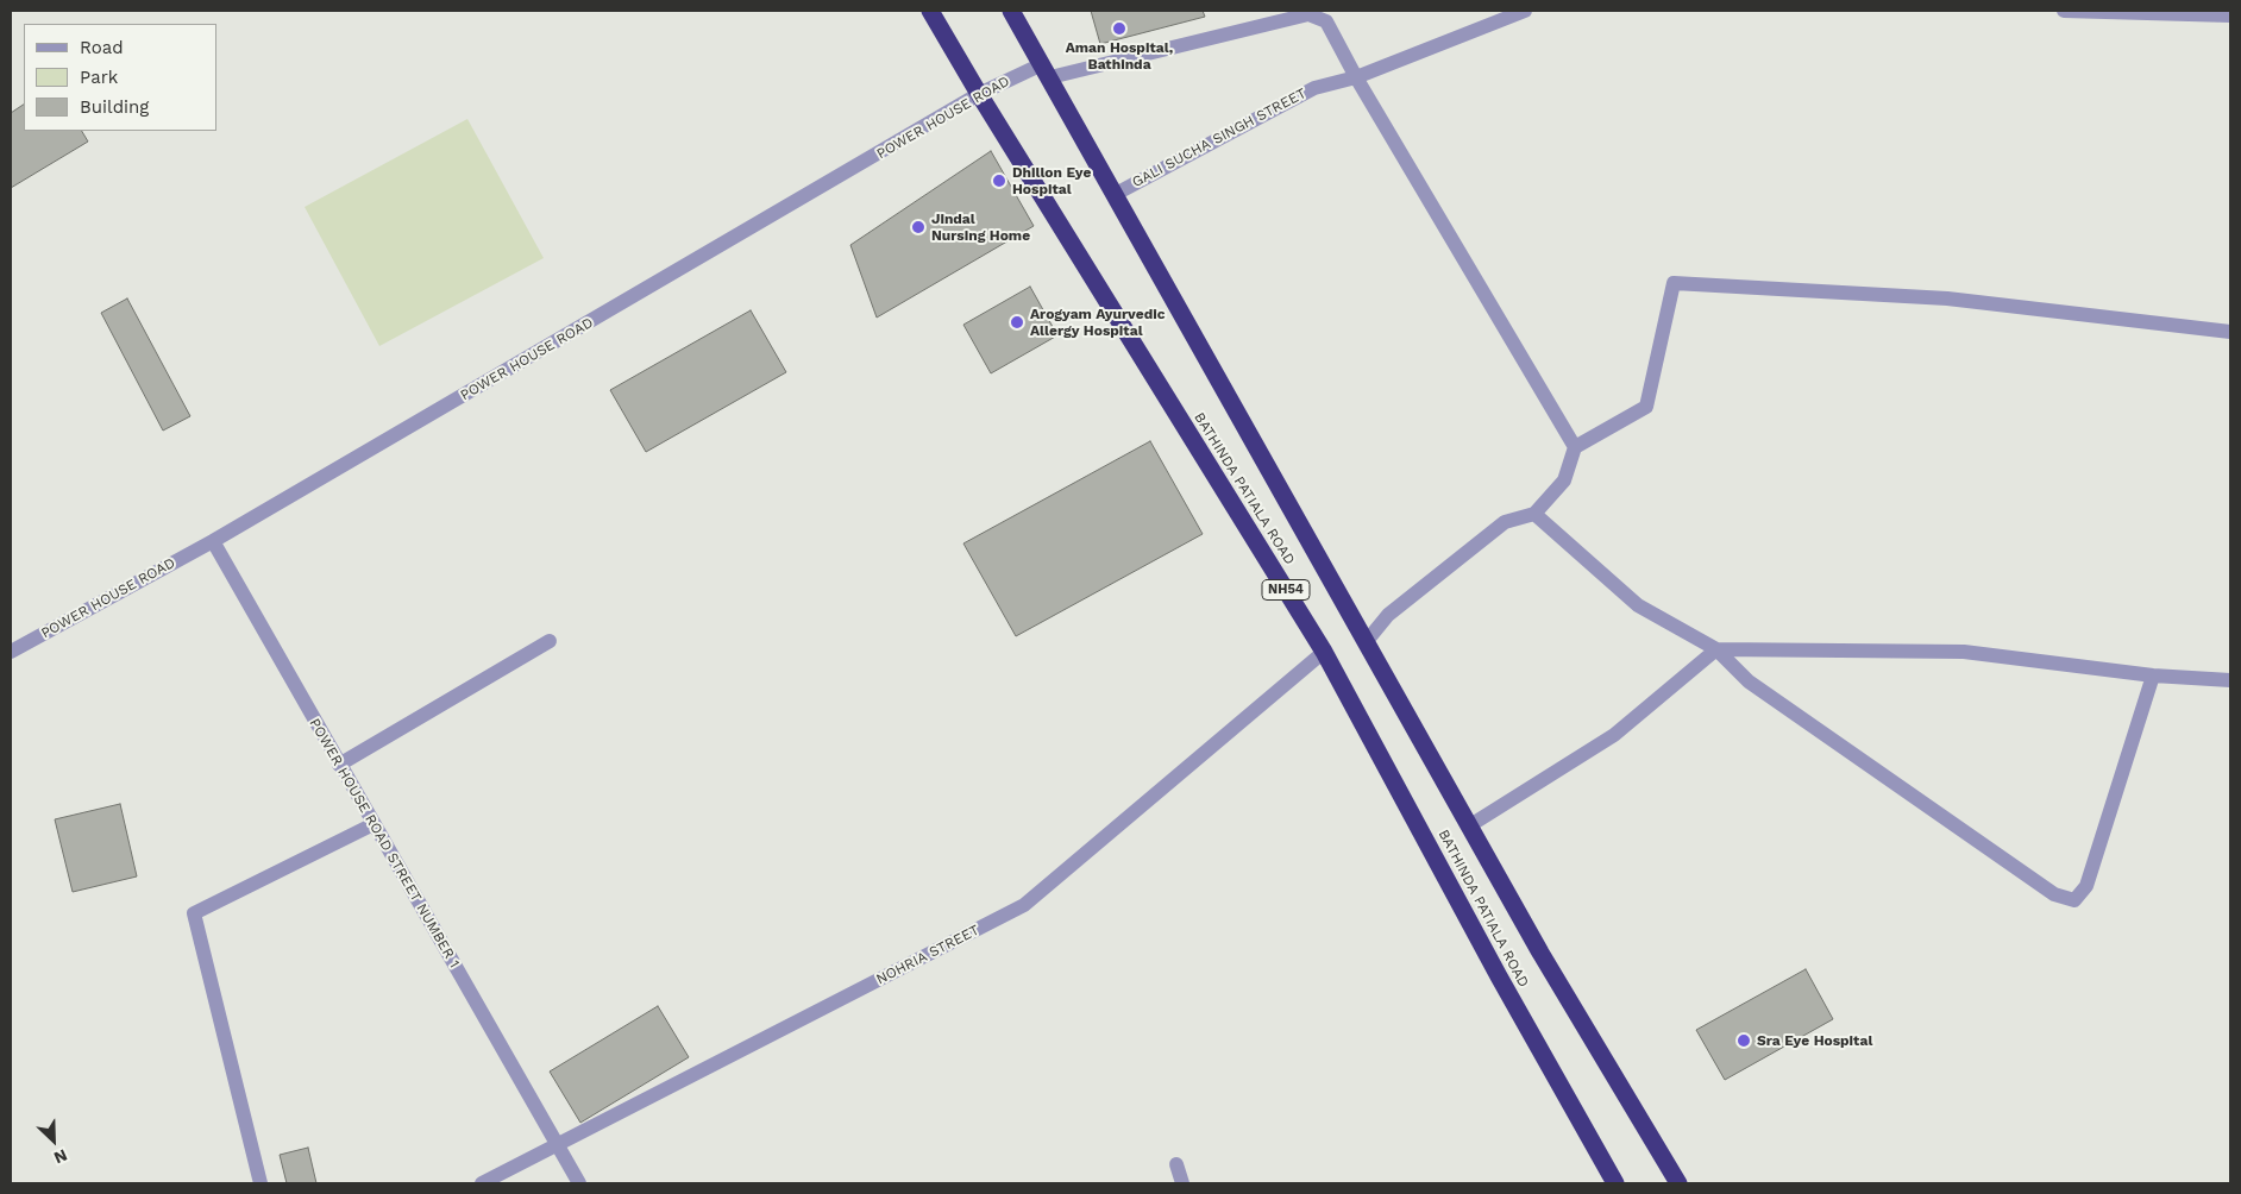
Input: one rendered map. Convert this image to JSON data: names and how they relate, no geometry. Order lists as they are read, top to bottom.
{
  "streets": {
    "highway": ["BATHINDA PATIALA ROAD", "NH54"],
    "street": [
      "POWER HOUSE ROAD",
      "GALI SUCHA SINGH STREET",
      "POWER HOUSE ROAD STREET NUMBER 1",
      "NOHRIA STREET"
    ]
  },
  "crossings": [
    ["POWER HOUSE ROAD", "GALI SUCHA SINGH STREET"],
    ["POWER HOUSE ROAD", "BATHINDA PATIALA ROAD"],
    ["POWER HOUSE ROAD", "NH54"],
    ["POWER HOUSE ROAD", "POWER HOUSE ROAD STREET NUMBER 1"],
    ["GALI SUCHA SINGH STREET", "NH54"],
    ["BATHINDA PATIALA ROAD", "NOHRIA STREET"],
    ["POWER HOUSE ROAD STREET NUMBER 1", "NOHRIA STREET"]
  ],
  "places": [
    "Aman Hospital, Bathinda",
    "Dhillon Eye Hospital",
    "Jindal Nursing Home",
    "Arogyam Ayurvedic Allergy Hospital",
    "Sra Eye Hospital"
  ],
  "legend": ["Road", "Park", "Building"],
  "north": "bottom right"
}
